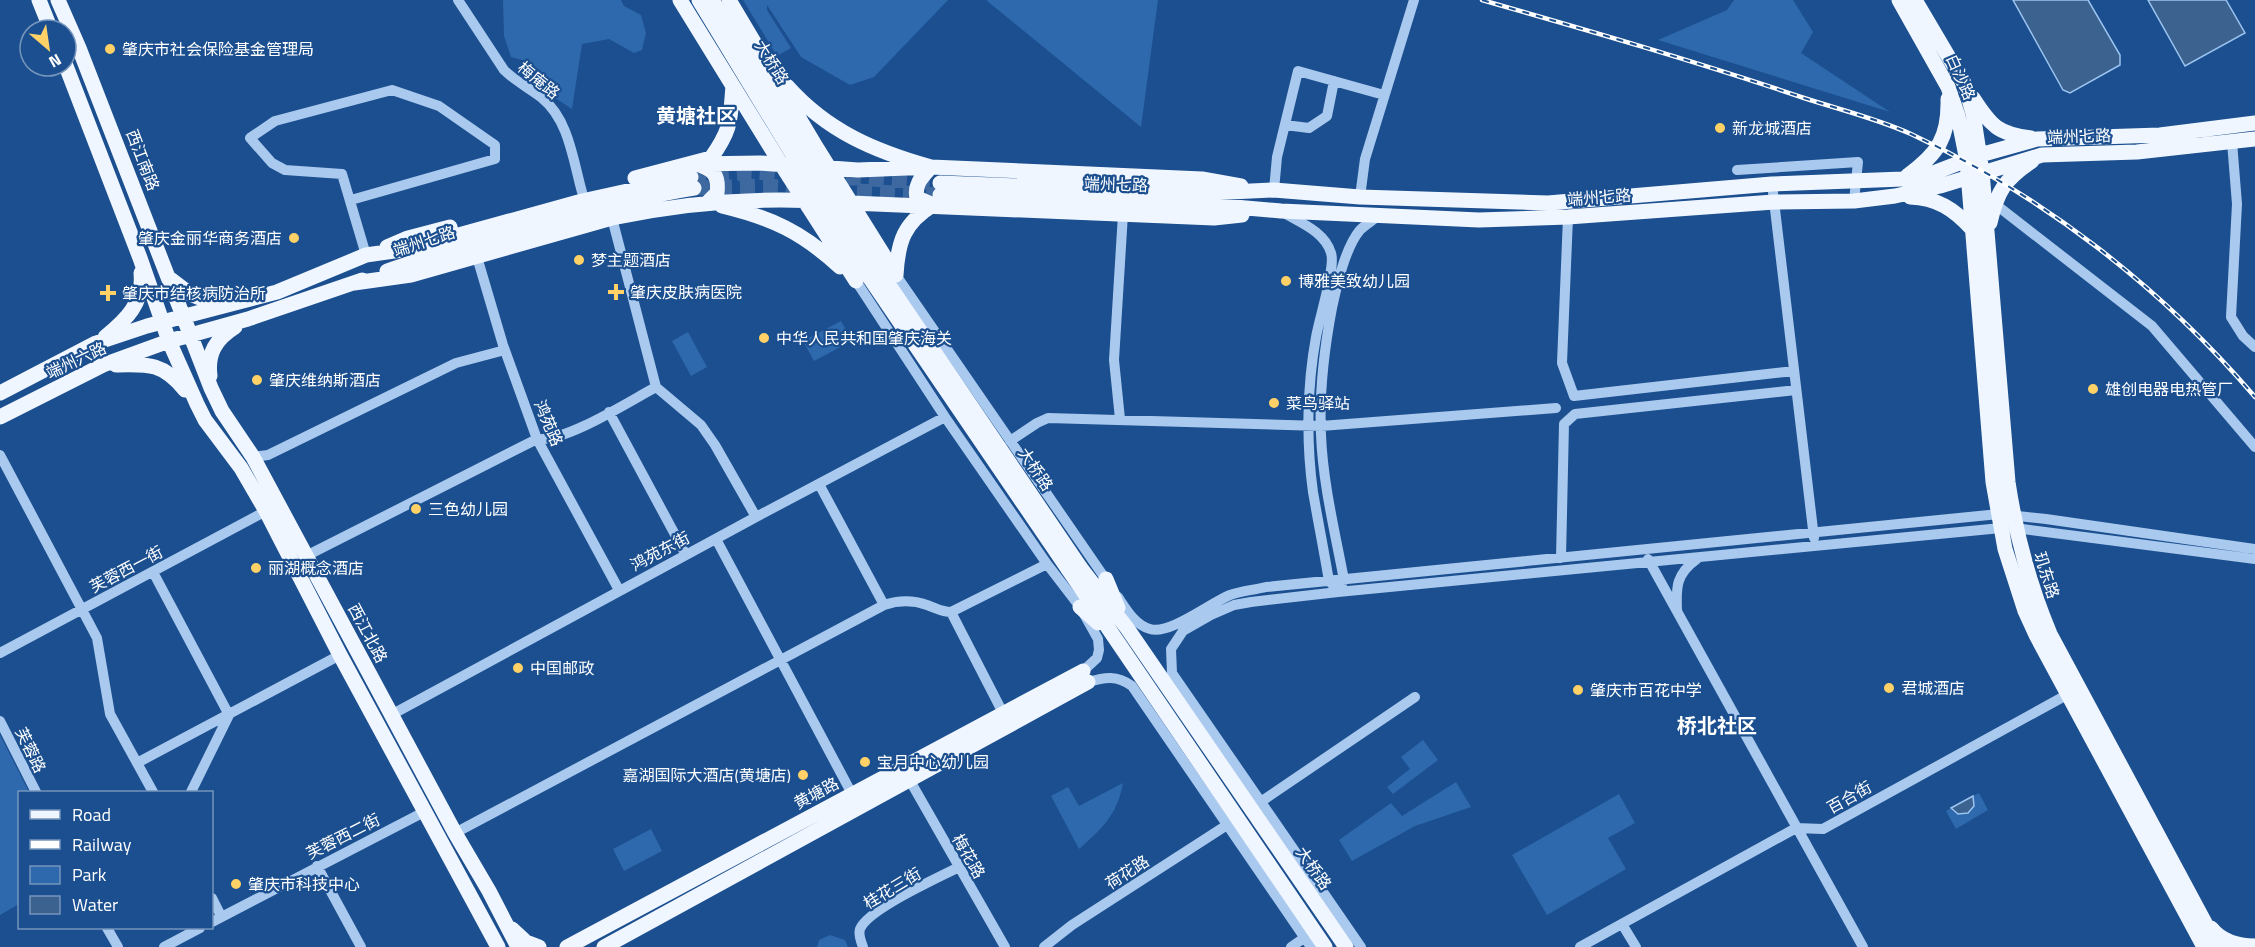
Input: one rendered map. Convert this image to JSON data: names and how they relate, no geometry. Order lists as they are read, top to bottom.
{
  "streets": {
    "main road": [
      "大桥路",
      "白沙路",
      "端州七路",
      "西江南路",
      "端州六路",
      "玑东路",
      "西江北路",
      "黄塘路"
    ],
    "street": [
      "梅庵路",
      "鸿苑路",
      "鸿苑东街",
      "芙蓉西一街",
      "芙蓉路",
      "百合街",
      "芙蓉西二街",
      "梅花路",
      "荷花路",
      "桂花三街"
    ]
  },
  "crossings": [
    ["白沙路", "端州七路"],
    ["白沙路", "玑东路"],
    ["端州七路", "西江南路"],
    ["端州七路", "端州六路"],
    ["端州七路", "玑东路"],
    ["端州七路", "西江北路"],
    ["西江南路", "西江北路"],
    ["鸿苑路", "鸿苑东街"],
    ["鸿苑东街", "西江北路"],
    ["玑东路", "百合街"],
    ["黄塘路", "梅花路"],
    ["梅花路", "桂花三街"]
  ],
  "districts": ["黄塘社区", "桥北社区"],
  "places": {
    "other": [
      "肇庆市社会保险基金管理局",
      "新龙城酒店",
      "肇庆金丽华商务酒店",
      "梦主题酒店",
      "博雅美致幼儿园",
      "中华人民共和国肇庆海关",
      "肇庆维纳斯酒店",
      "雄创电器电热管厂",
      "菜鸟驿站",
      "三色幼儿园",
      "丽湖概念酒店",
      "中国邮政",
      "君城酒店",
      "肇庆市百花中学",
      "宝月中心幼儿园",
      "嘉湖国际大酒店(黄塘店)",
      "肇庆市科技中心"
    ],
    "health": ["肇庆皮肤病医院", "肇庆市结核病防治所"]
  },
  "legend": [
    "Road",
    "Railway",
    "Park",
    "Water"
  ],
  "north": "bottom right"
}
